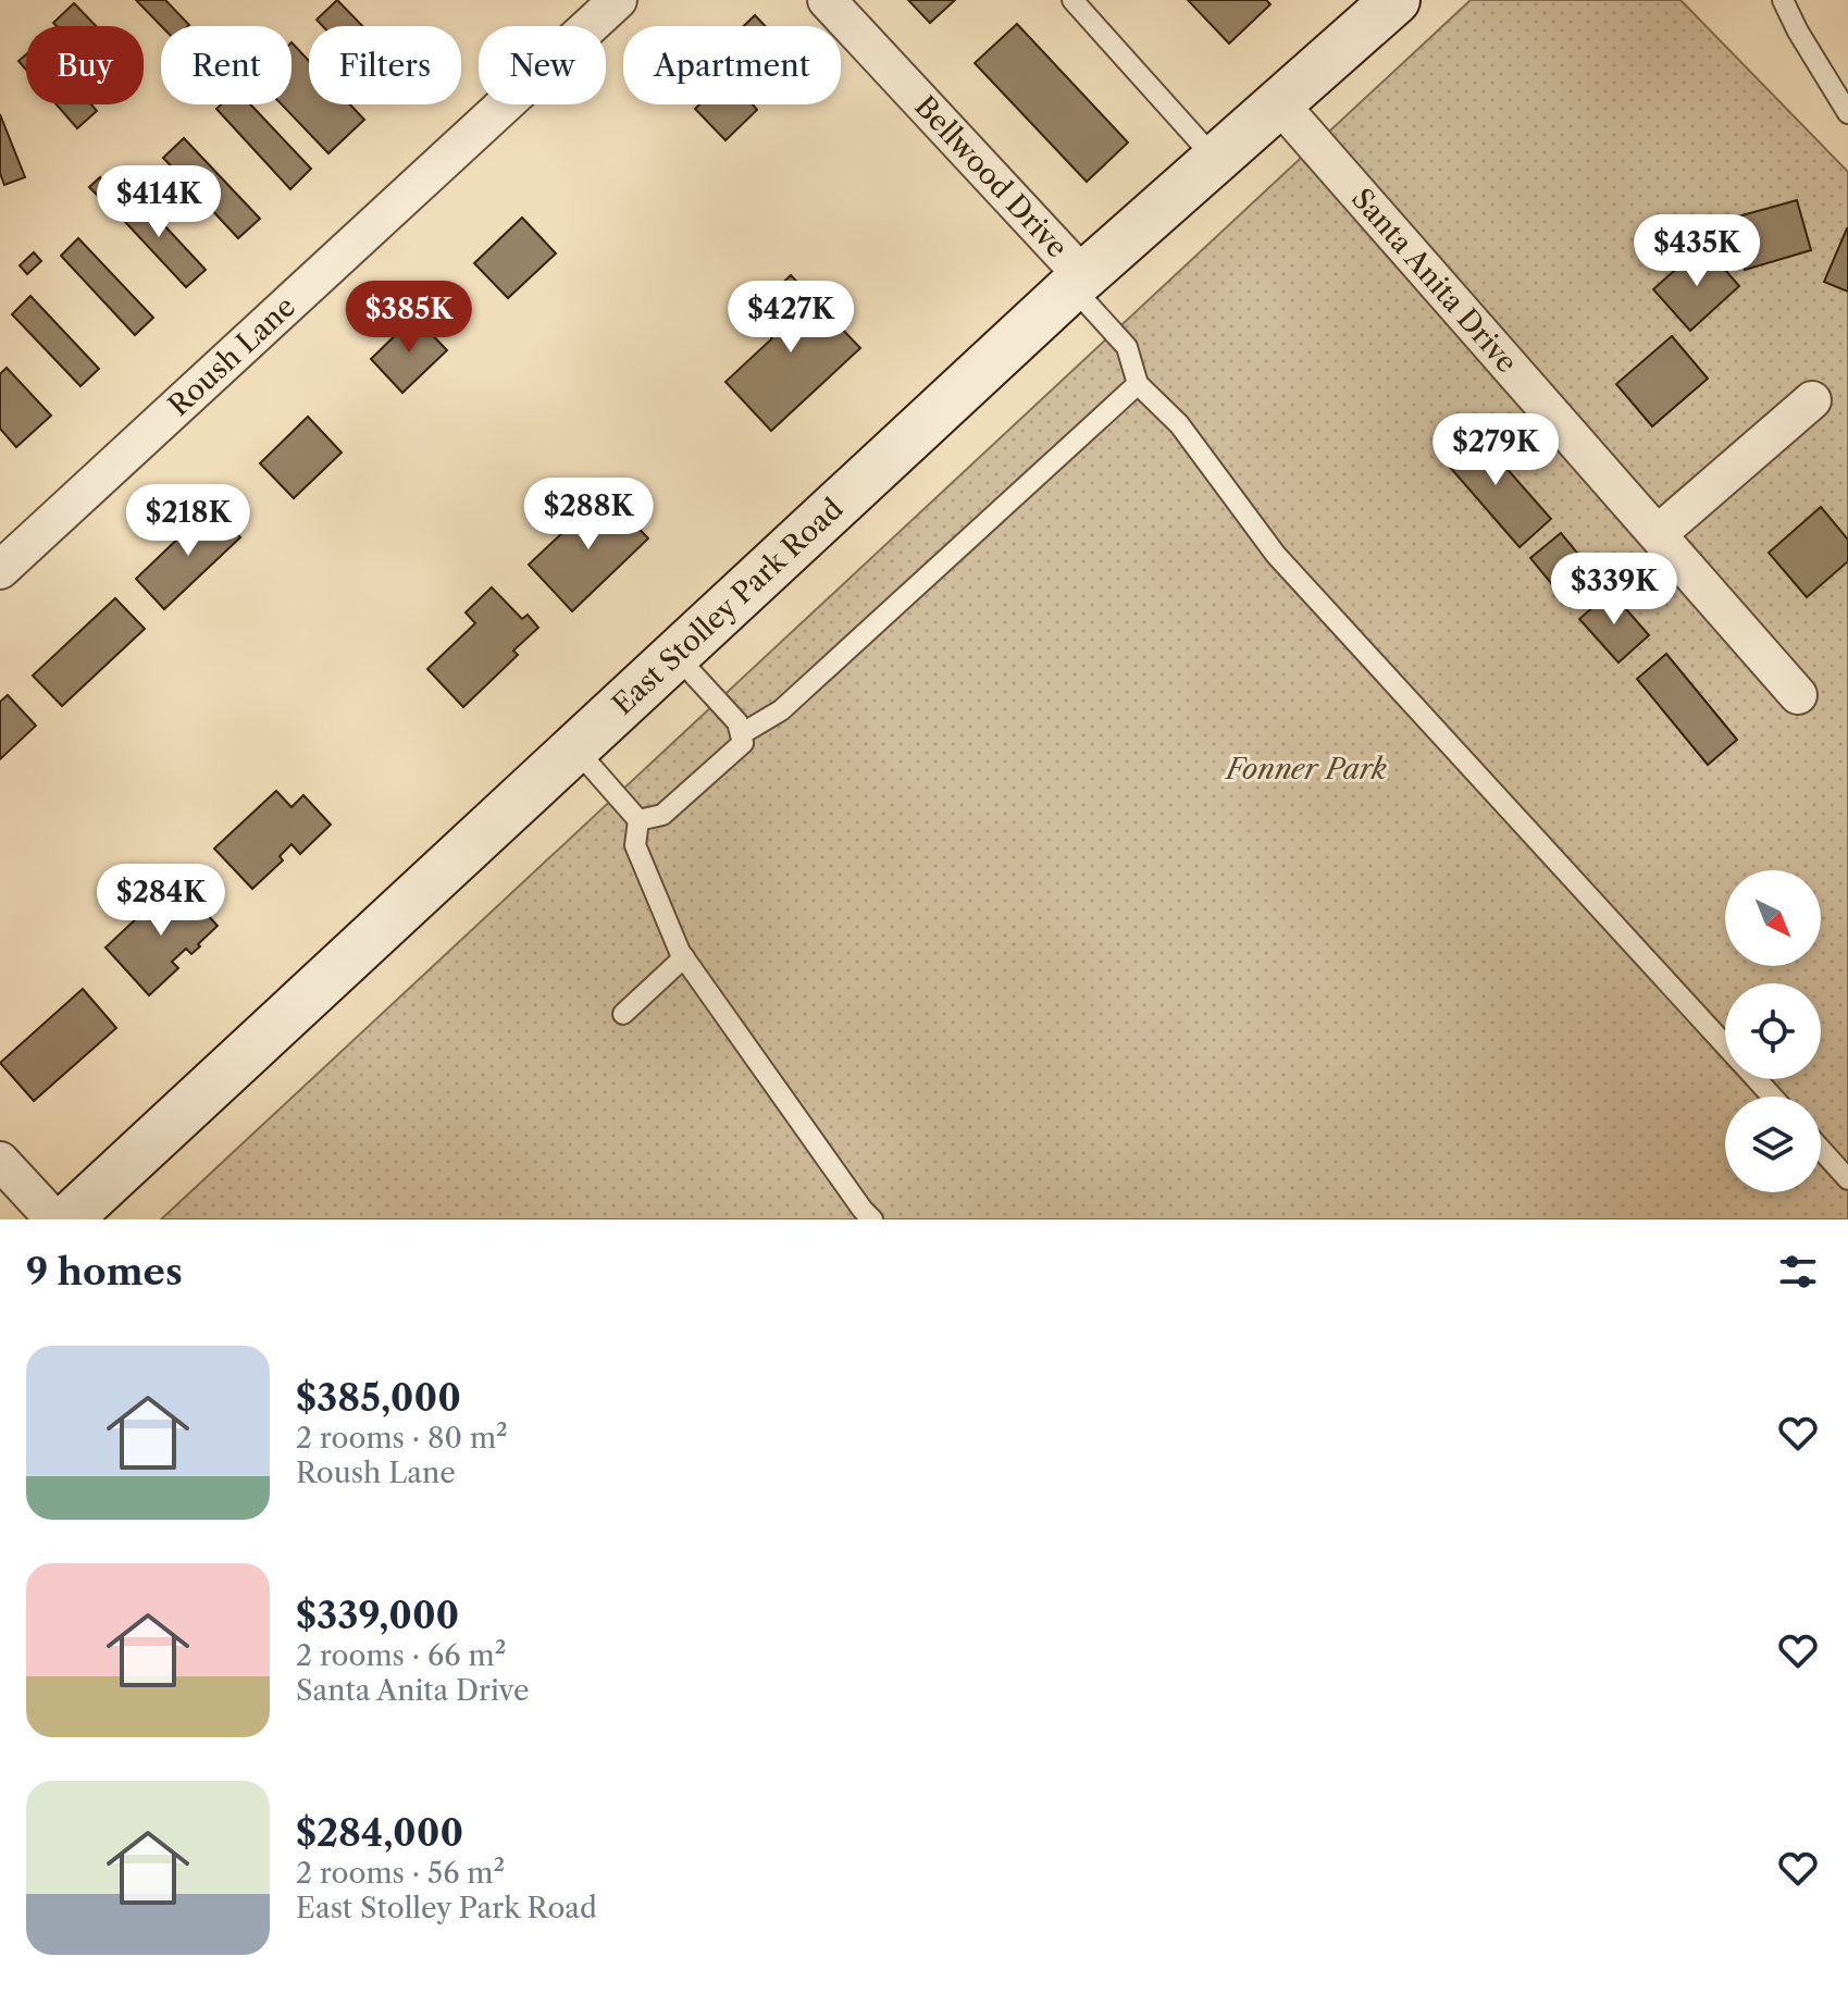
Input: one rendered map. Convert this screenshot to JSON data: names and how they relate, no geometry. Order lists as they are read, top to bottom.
{
  "streets": {
    "street": [
      "Bellwood Drive",
      "Santa Anita Drive",
      "Roush Lane",
      "East Stolley Park Road"
    ]
  },
  "crossings": [
    ["Bellwood Drive", "East Stolley Park Road"],
    ["Santa Anita Drive", "East Stolley Park Road"]
  ],
  "parks": ["Fonner Park"],
  "north": "bottom right",
  "page": {
    "chip": [
      "Buy",
      "Rent",
      "Filters",
      "New",
      "Apartment"
    ],
    "price": [
      "$414K",
      "$435K",
      "$385K",
      "$427K",
      "$279K",
      "$288K",
      "$218K",
      "$339K",
      "$284K"
    ],
    "heading": "9 homes",
    "list": [
      {
        "name": "$385,000",
        "note": "2 rooms · 80 m² · Roush Lane"
      },
      {
        "name": "$339,000",
        "note": "2 rooms · 66 m² · Santa Anita Drive"
      },
      {
        "name": "$284,000",
        "note": "2 rooms · 56 m² · East Stolley Park Road"
      }
    ]
  }
}
